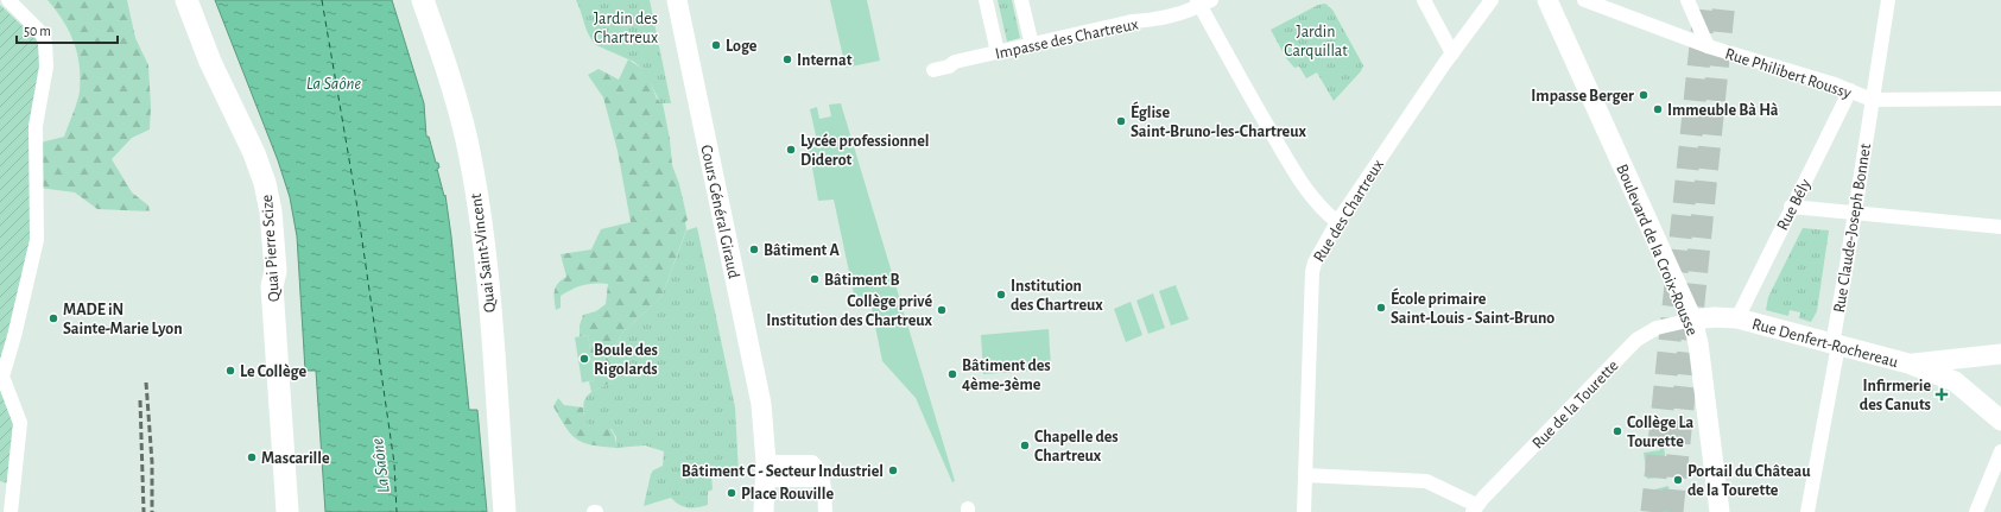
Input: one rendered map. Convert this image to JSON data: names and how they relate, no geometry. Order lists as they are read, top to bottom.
{
  "streets": {
    "main road": ["Quai Pierre Scize", "Quai Saint-Vincent"],
    "street": [
      "Impasse des Chartreux",
      "Rue Philibert Roussy",
      "Rue Bély",
      "Rue des Chartreux",
      "Cours Général Giraud",
      "Rue Claude-Joseph Bonnet",
      "Boulevard de la Croix-Rousse",
      "Rue Denfert-Rochereau",
      "Rue de la Tourette"
    ]
  },
  "crossings": [
    ["Rue Philibert Roussy", "Rue Bély"],
    ["Rue Philibert Roussy", "Rue Claude-Joseph Bonnet"],
    ["Rue Bély", "Rue Denfert-Rochereau"],
    ["Rue Claude-Joseph Bonnet", "Rue Denfert-Rochereau"],
    ["Boulevard de la Croix-Rousse", "Rue Denfert-Rochereau"],
    ["Boulevard de la Croix-Rousse", "Rue de la Tourette"],
    ["Rue Denfert-Rochereau", "Rue de la Tourette"]
  ],
  "water": ["La Saône"],
  "parks": ["Jardin des Chartreux", "Jardin Carquillat"],
  "places": {
    "other": [
      "Loge",
      "Internat",
      "Impasse Berger",
      "Immeuble Bà Hà",
      "Église Saint-Bruno-les-Chartreux",
      "Lycée professionnel Diderot",
      "Bâtiment A",
      "Bâtiment B",
      "Institution des Chartreux",
      "École primaire Saint-Louis - Saint-Bruno",
      "Collège privé Institution des Chartreux",
      "MADE iN Sainte-Marie Lyon",
      "Boule des Rigolards",
      "Le Collège",
      "Bâtiment des 4ème-3ème",
      "Collège La Tourette",
      "Chapelle des Chartreux",
      "Mascarille",
      "Bâtiment C - Secteur Industriel",
      "Portail du Château de la Tourette",
      "Place Rouville"
    ],
    "health": ["Infirmerie des Canuts"]
  },
  "scale_bar": "50 m"
}
